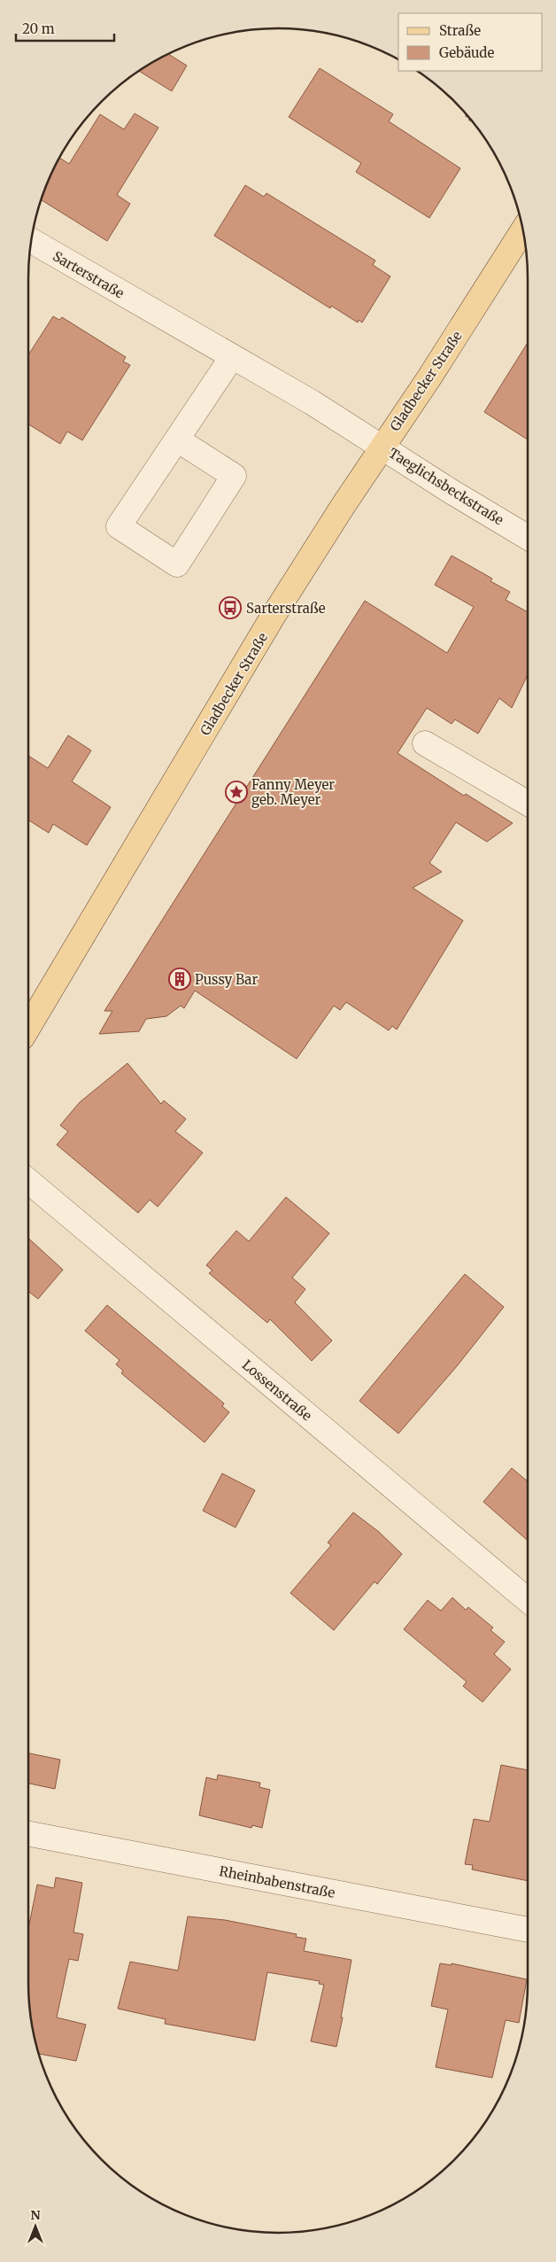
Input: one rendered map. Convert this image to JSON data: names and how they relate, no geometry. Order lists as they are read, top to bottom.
{
  "streets": {
    "main road": ["Gladbecker Straße"],
    "street": [
      "Sarterstraße",
      "Taeglichsbeckstraße",
      "Lossenstraße",
      "Rheinbabenstraße"
    ]
  },
  "crossings": [
    ["Sarterstraße", "Gladbecker Straße"],
    ["Sarterstraße", "Taeglichsbeckstraße"],
    ["Gladbecker Straße", "Taeglichsbeckstraße"]
  ],
  "places": {
    "bus stop": ["Sarterstraße"],
    "place": ["Fanny Meyer geb. Meyer"],
    "building": ["Pussy Bar"]
  },
  "legend": ["Straße", "Gebäude"],
  "scale_bar": "20 m",
  "north": "top"
}
